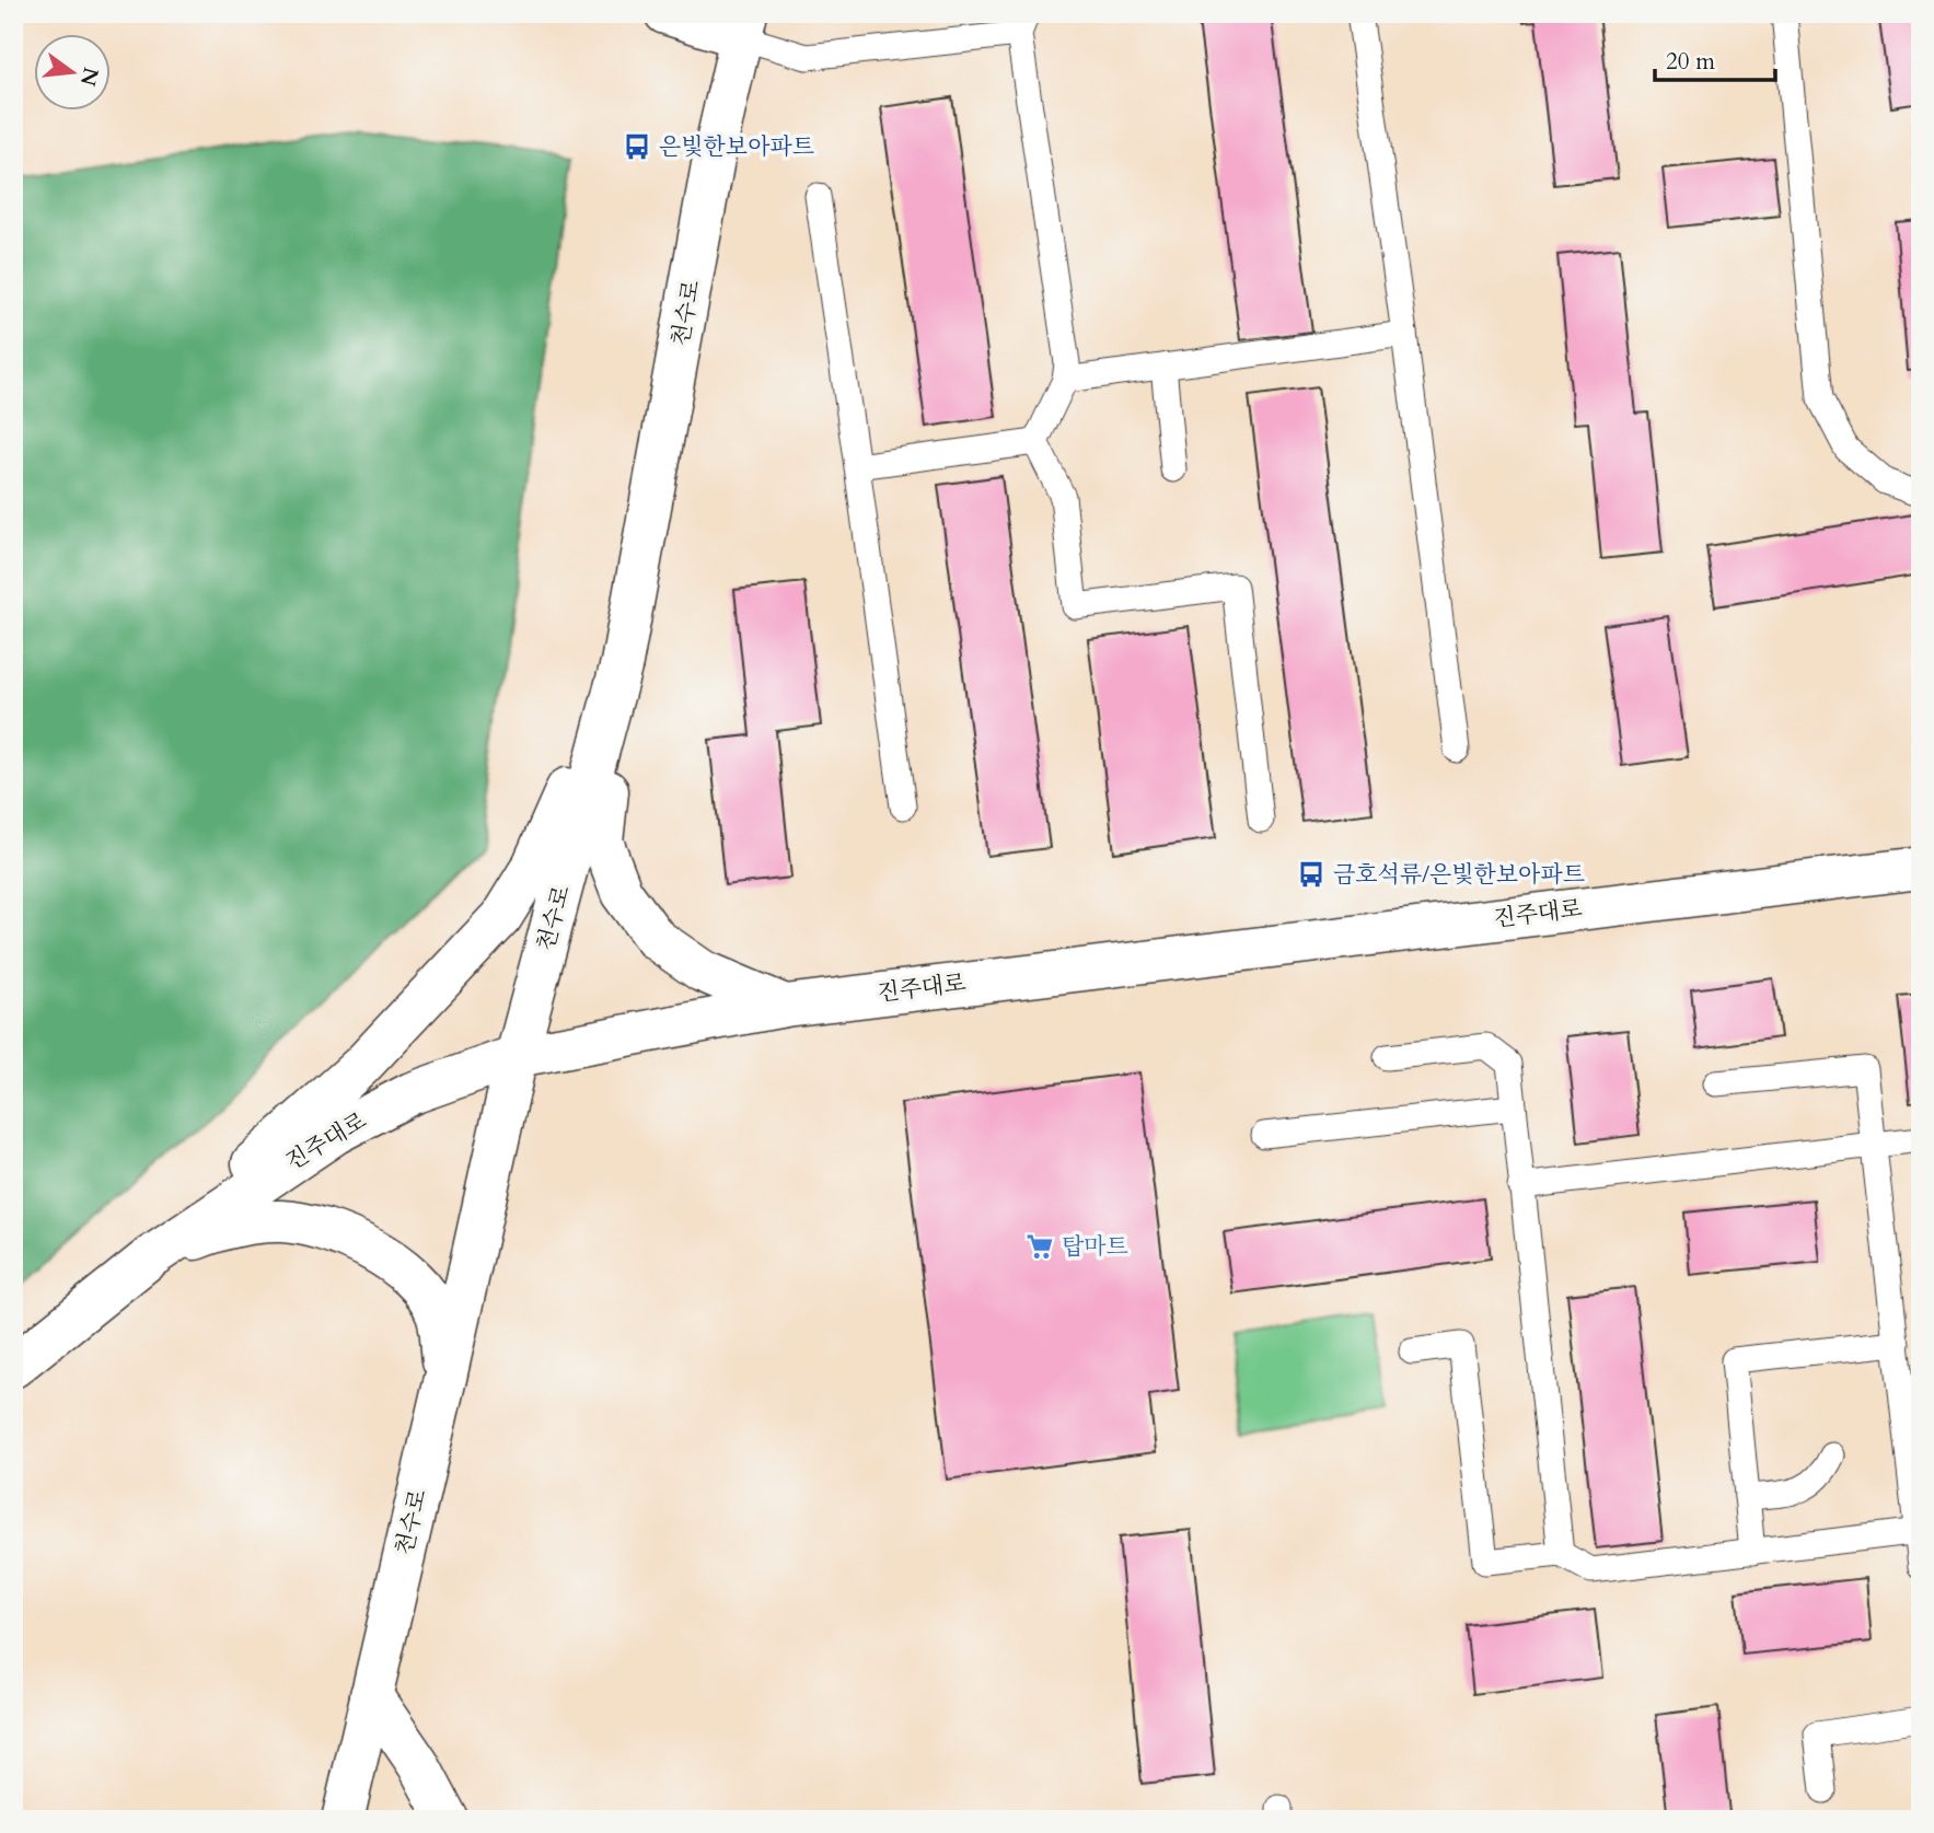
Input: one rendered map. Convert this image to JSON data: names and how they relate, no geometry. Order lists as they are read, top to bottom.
{
  "streets": {
    "street": ["천수로", "진주대로"]
  },
  "crossings": [
    ["천수로", "진주대로"]
  ],
  "places": {
    "bus stop": ["은빛한보아파트", "금호석류/은빛한보아파트"],
    "supermarket": ["탑마트"]
  },
  "scale_bar": "20 m",
  "north": "right"
}
